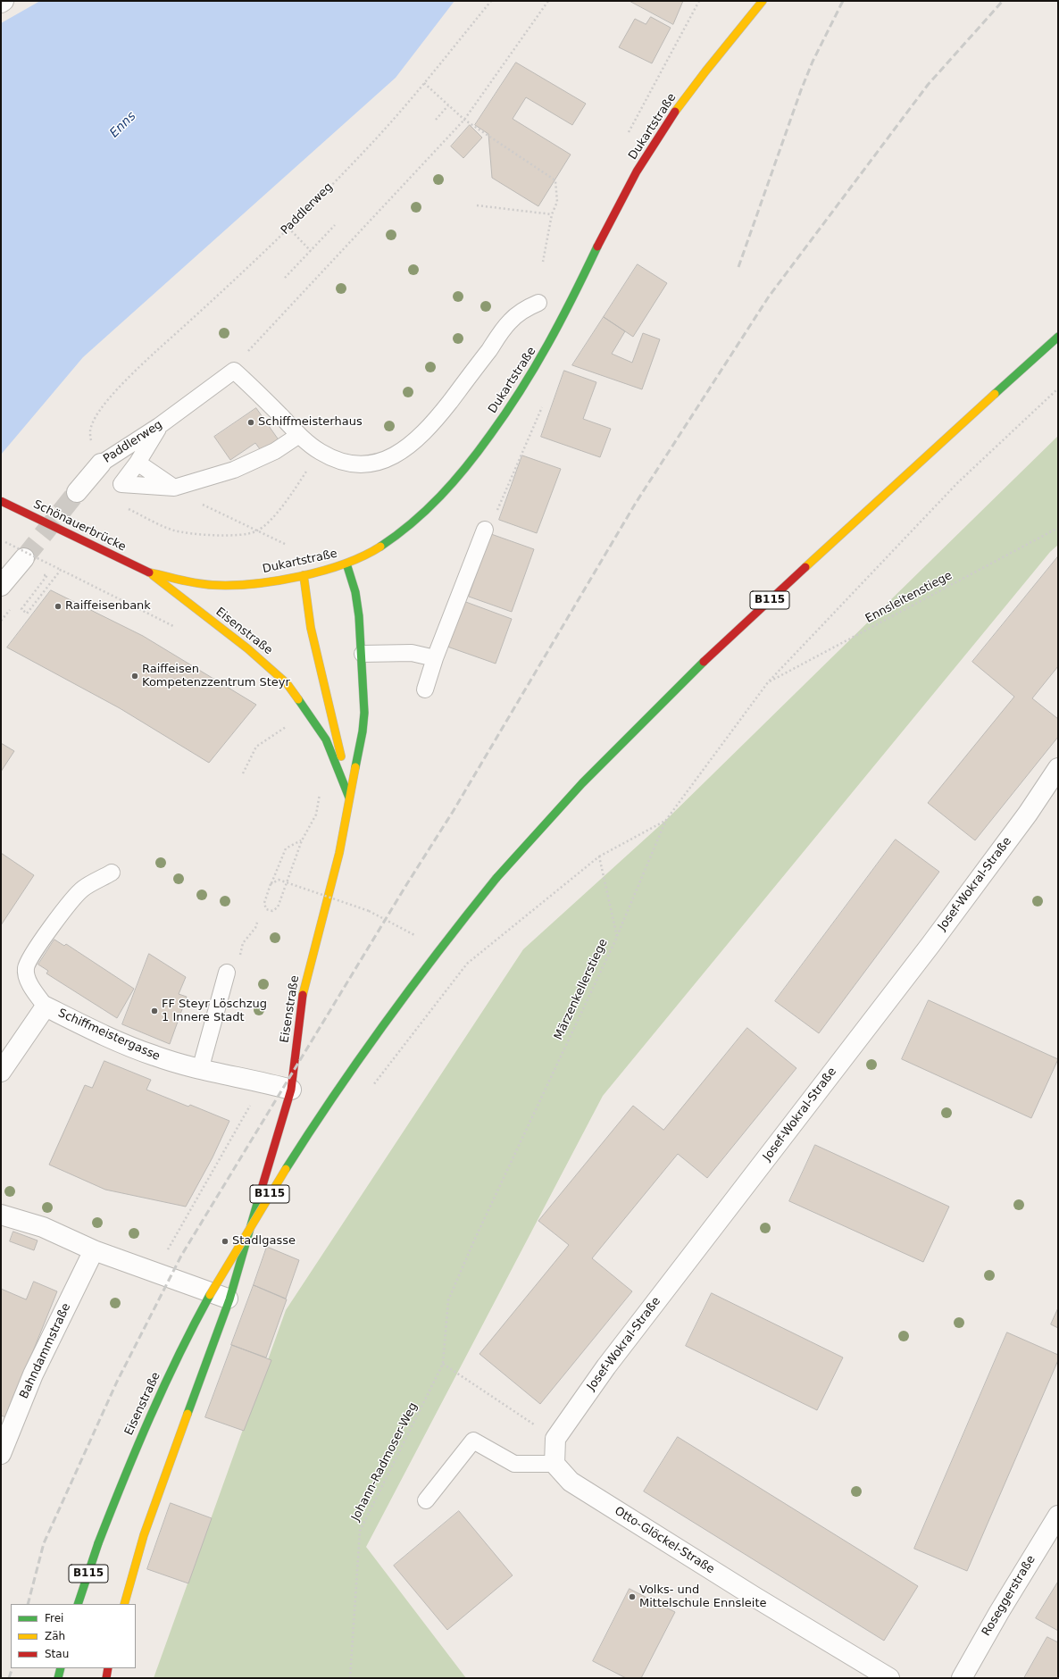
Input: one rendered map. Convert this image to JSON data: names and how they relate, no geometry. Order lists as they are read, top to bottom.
{
  "streets": {
    "main road": [
      "Dukartstraße",
      "Schönauerbrücke",
      "B115",
      "Eisenstraße"
    ],
    "street": [
      "Josef-Wokral-Straße",
      "Schiffmeistergasse",
      "Bahndammstraße",
      "Otto-Glöckel-Straße",
      "Roseggerstraße"
    ],
    "lane": ["Paddlerweg"],
    "path": ["Ennsleitenstiege", "Märzenkellerstiege", "Johann-Radmoser-Weg"]
  },
  "crossings": [
    ["Dukartstraße", "Schönauerbrücke"],
    ["Dukartstraße", "Eisenstraße"],
    ["Schönauerbrücke", "Eisenstraße"],
    ["Eisenstraße", "Schiffmeistergasse"],
    ["Märzenkellerstiege", "Johann-Radmoser-Weg"]
  ],
  "water": ["Enns"],
  "places": [
    "Schiffmeisterhaus",
    "Raiffeisenbank",
    "Raiffeisen Kompetenzzentrum Steyr",
    "FF Steyr Löschzug 1 Innere Stadt",
    "Stadlgasse",
    "Volks- und Mittelschule Ennsleite"
  ],
  "legend": ["Frei", "Zäh", "Stau"]
}
